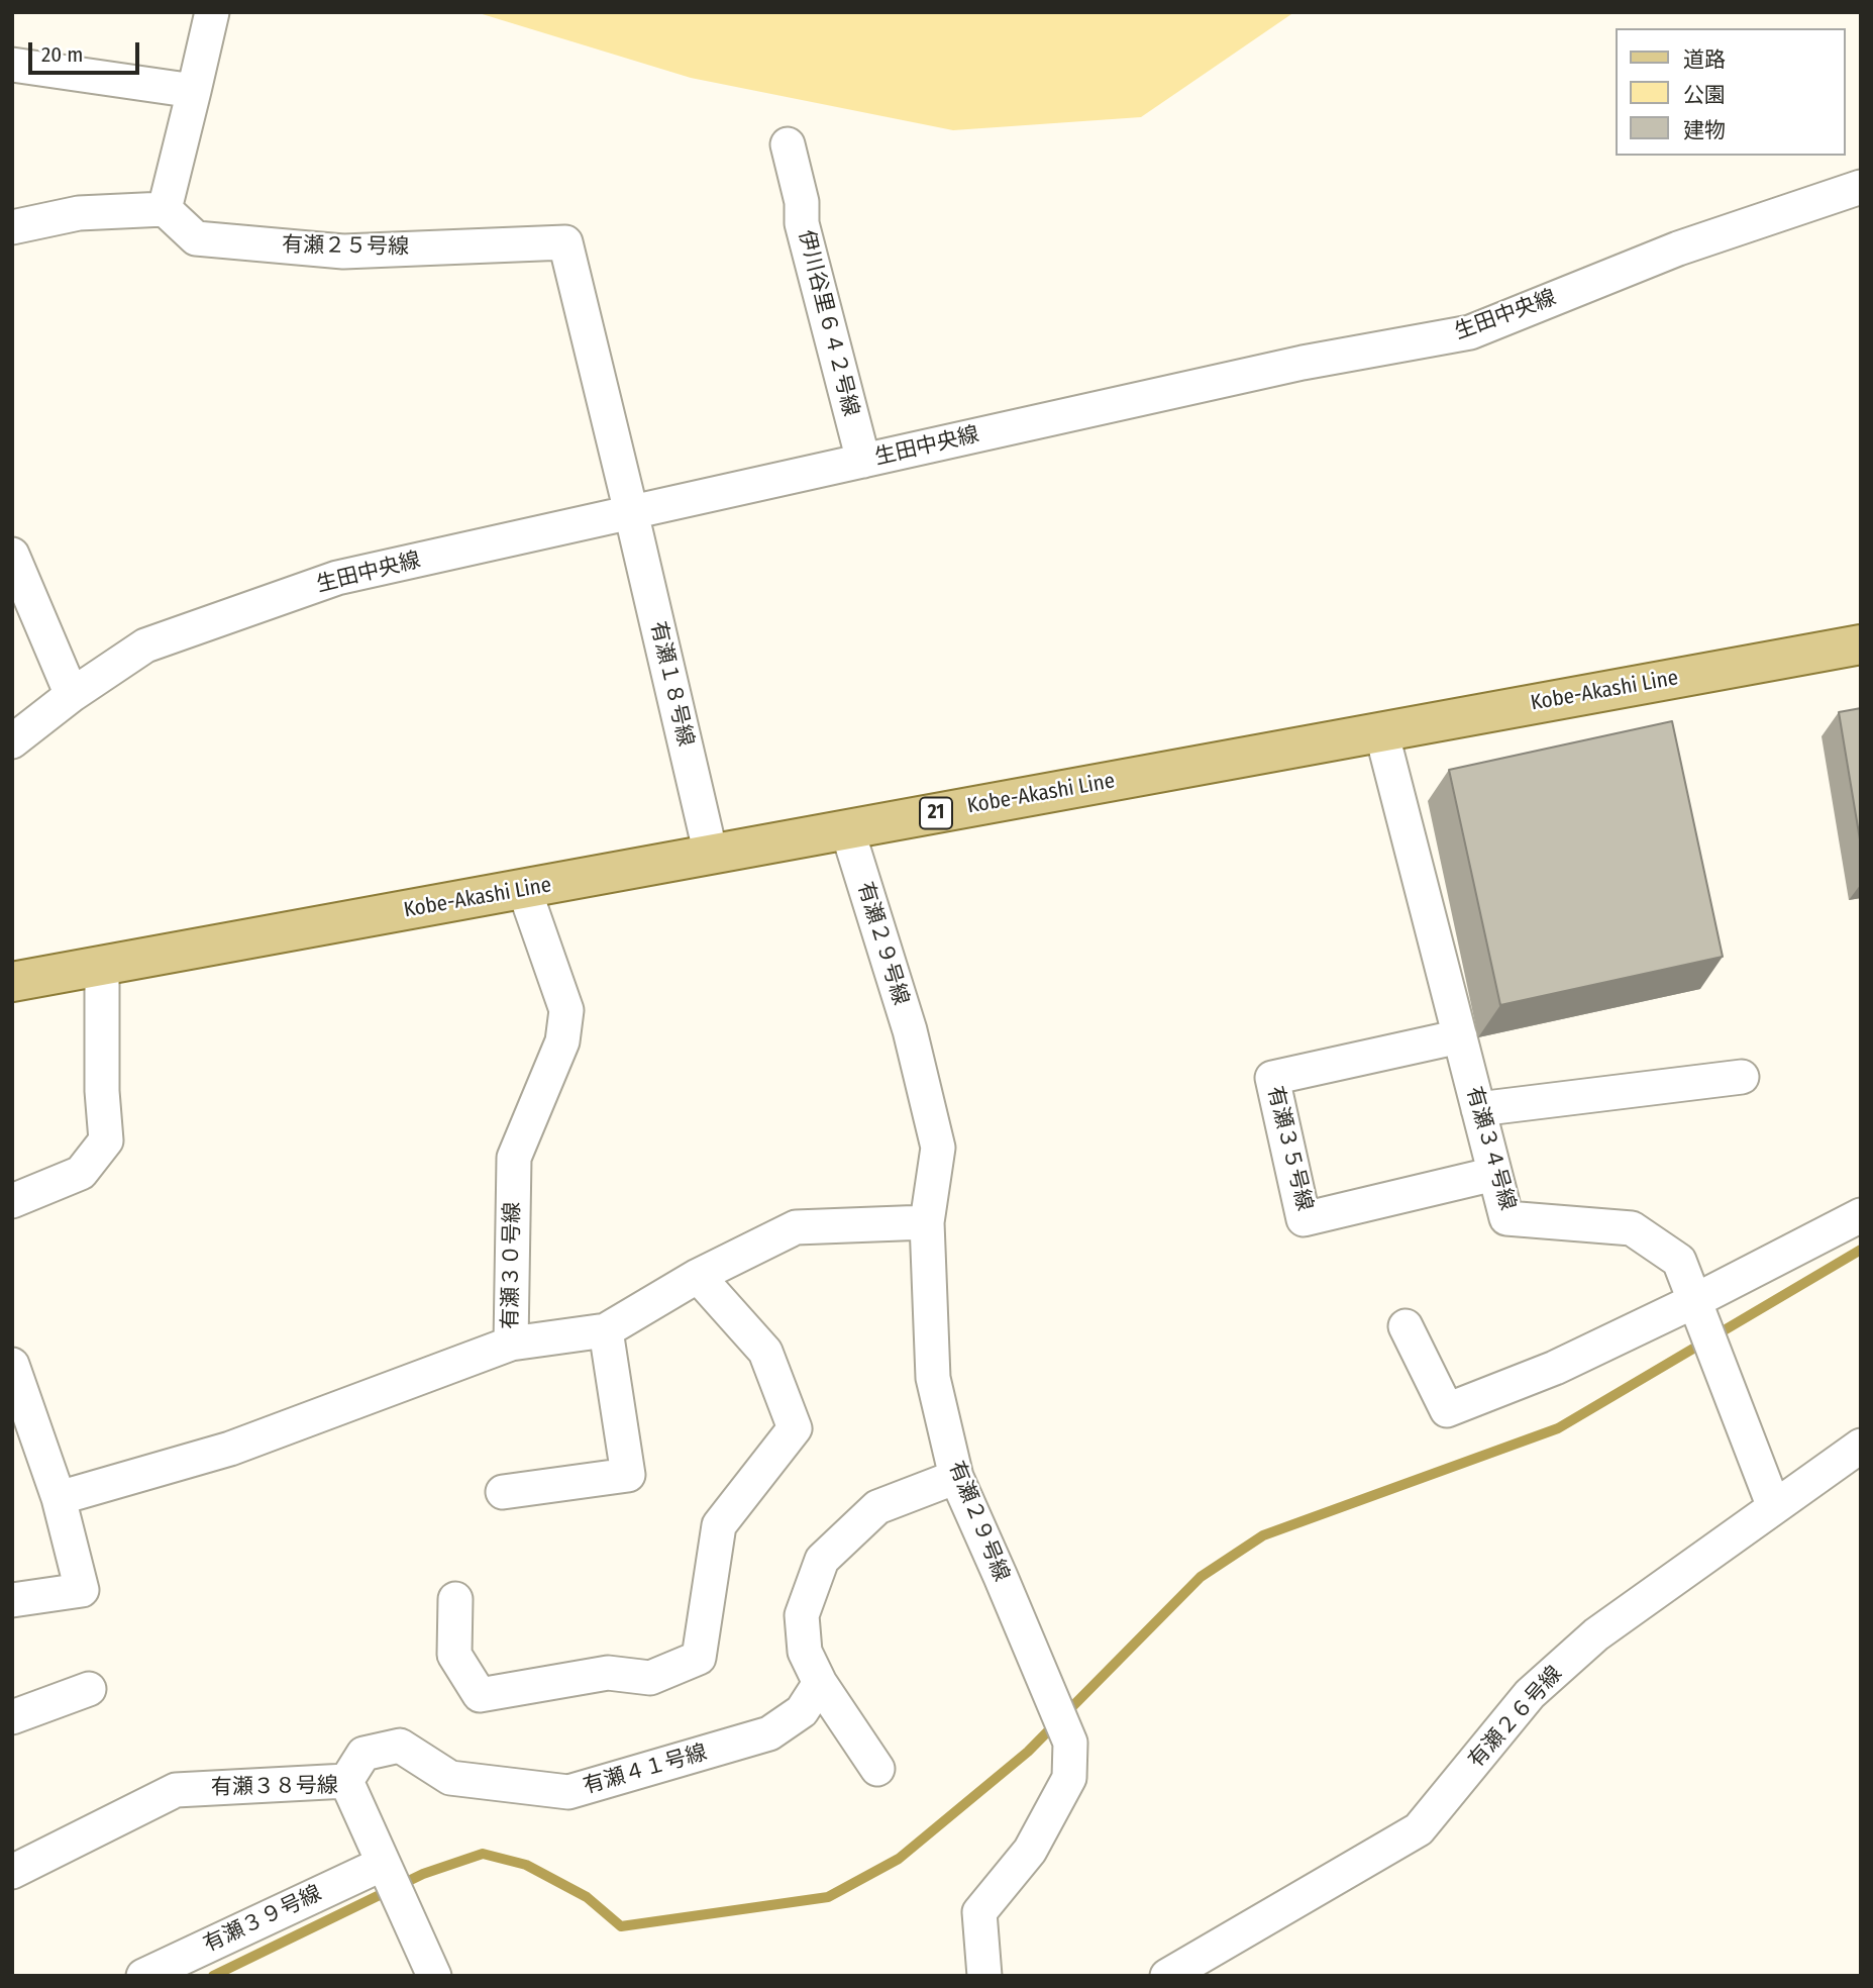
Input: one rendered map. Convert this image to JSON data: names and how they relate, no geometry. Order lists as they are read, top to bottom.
{
  "streets": {
    "main road": ["Kobe-Akashi Line", "21"],
    "street": [
      "有瀬２５号線",
      "生田中央線",
      "伊川谷里６４２号線",
      "有瀬１８号線",
      "有瀬２９号線",
      "有瀬３５号線",
      "有瀬３４号線",
      "有瀬３０号線",
      "有瀬２６号線",
      "有瀬４１号線",
      "有瀬３８号線",
      "有瀬３９号線"
    ]
  },
  "crossings": [
    ["有瀬２５号線", "生田中央線"],
    ["有瀬２５号線", "有瀬１８号線"],
    ["生田中央線", "伊川谷里６４２号線"],
    ["生田中央線", "有瀬１８号線"],
    ["有瀬１８号線", "Kobe-Akashi Line"],
    ["Kobe-Akashi Line", "有瀬２９号線"],
    ["Kobe-Akashi Line", "有瀬３４号線"],
    ["Kobe-Akashi Line", "有瀬３０号線"],
    ["有瀬２９号線", "有瀬３０号線"],
    ["有瀬３５号線", "有瀬３４号線"],
    ["有瀬３４号線", "有瀬２６号線"],
    ["有瀬４１号線", "有瀬３８号線"],
    ["有瀬３８号線", "有瀬３９号線"]
  ],
  "legend": ["道路", "公園", "建物"],
  "scale_bar": "20 m"
}
